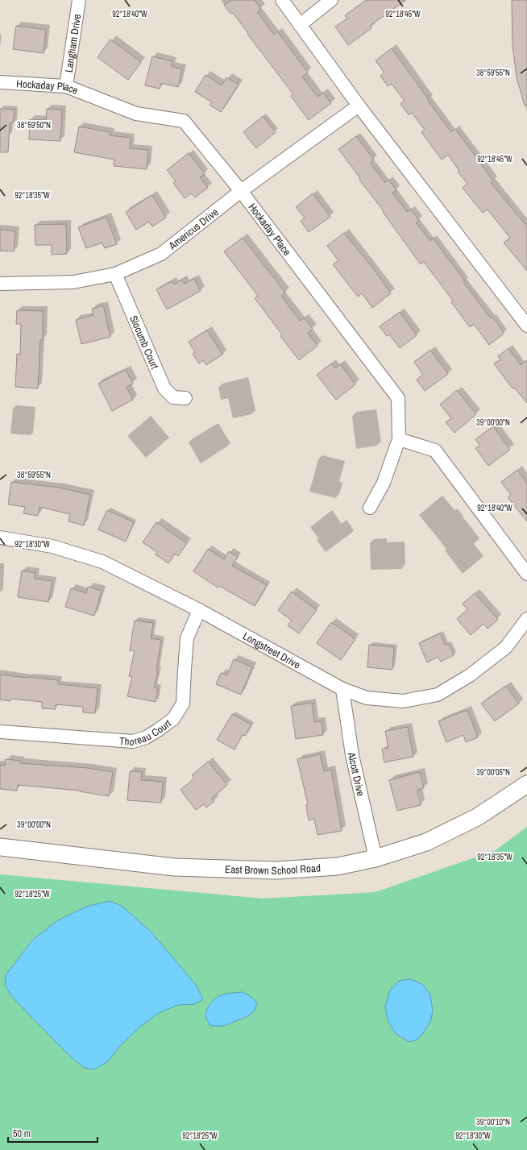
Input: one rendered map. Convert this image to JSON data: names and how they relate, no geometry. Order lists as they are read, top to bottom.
{
  "streets": {
    "main road": ["East Brown School Road"],
    "street": [
      "Langham Drive",
      "Hockaday Place",
      "Americus Drive",
      "Slocumb Court",
      "Longstreet Drive",
      "Thoreau Court",
      "Alcott Drive"
    ]
  },
  "crossings": [
    ["Langham Drive", "Hockaday Place"],
    ["Hockaday Place", "Americus Drive"],
    ["Americus Drive", "Slocumb Court"],
    ["Longstreet Drive", "Thoreau Court"],
    ["Longstreet Drive", "Alcott Drive"],
    ["Alcott Drive", "East Brown School Road"]
  ],
  "scale_bar": "50 m",
  "coordinates": [
    "92°18'40\"W",
    "92°18'45\"W",
    "38°59'55\"N",
    "38°59'50\"N",
    "92°18'35\"W",
    "39°00'00\"N",
    "92°18'30\"W",
    "39°00'05\"N",
    "92°18'25\"W",
    "39°00'10\"N"
  ]
}
